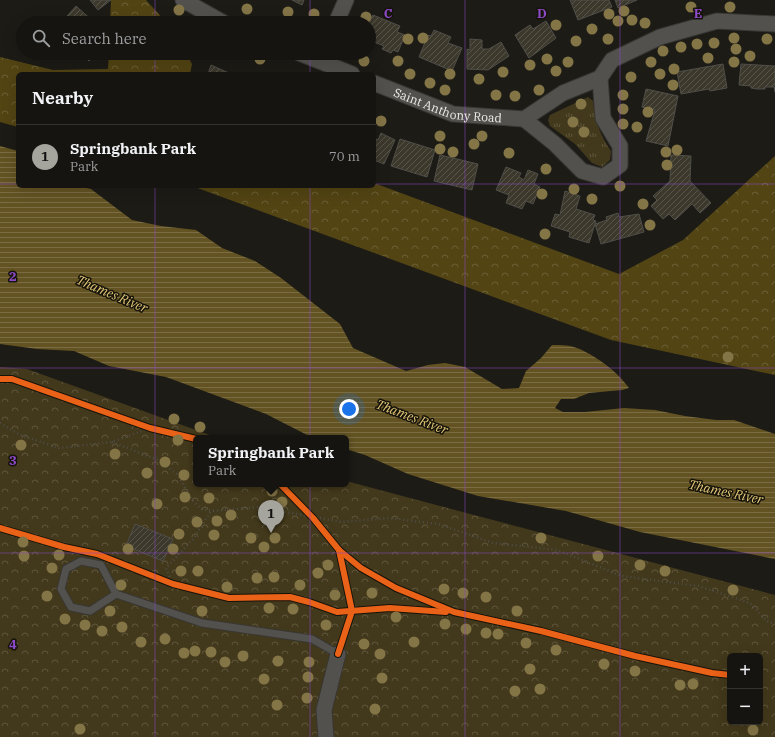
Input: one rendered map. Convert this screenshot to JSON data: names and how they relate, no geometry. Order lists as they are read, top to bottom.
{
  "streets": {
    "street": ["Saint Anthony Road"]
  },
  "water": ["Thames River"],
  "page": {
    "search": "Search here",
    "heading": "Nearby",
    "list": [
      {
        "mark": "1",
        "name": "Springbank Park",
        "note": "Park",
        "value": "70 m"
      }
    ],
    "popup": ["Springbank Park", "Park"],
    "pins": "1",
    "map_buttons": ["+", "−"]
  },
  "grid": {
    "columns": ["C", "D", "E"],
    "rows": ["2", "3", "4"]
  }
}
